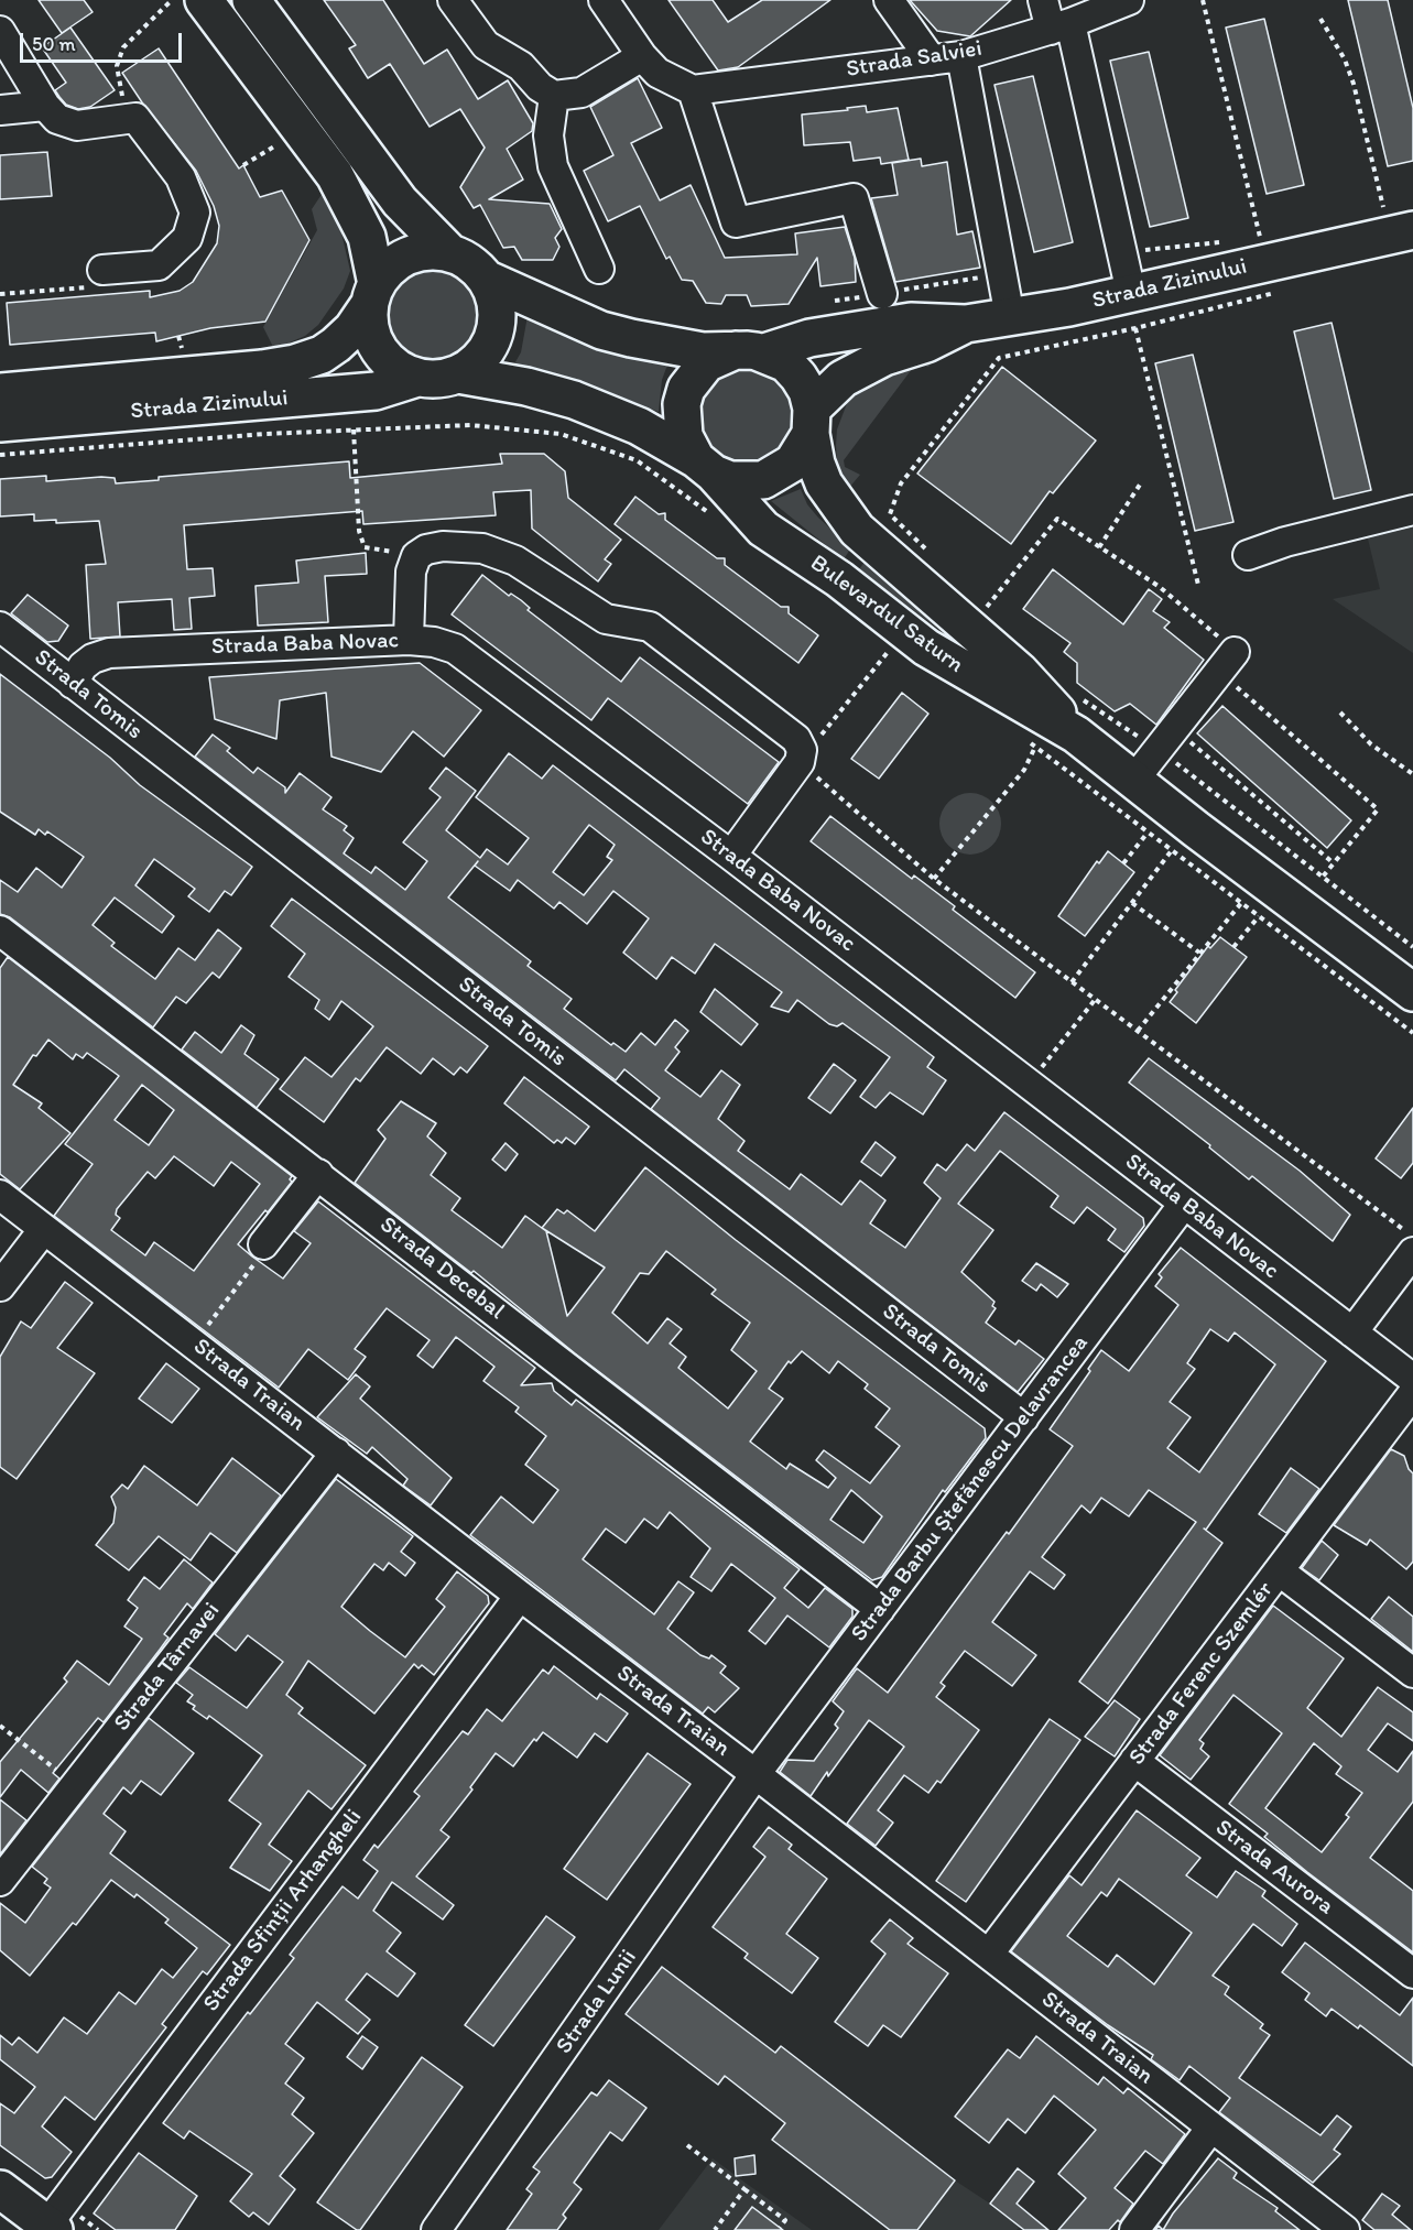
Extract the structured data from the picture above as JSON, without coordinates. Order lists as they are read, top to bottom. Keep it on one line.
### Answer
{"streets":{"main road":["Strada Zizinului","Bulevardul Saturn"],"street":["Strada Salviei","Strada Baba Novac","Strada Tomis","Strada Decebal","Strada Traian","Strada Barbu Ștefănescu Delavrancea","Strada Târnavei","Strada Ferenc Szemlér","Strada Aurora","Strada Sfinții Arhangheli","Strada Lunii"]},"crossings":[["Strada Zizinului","Bulevardul Saturn"],["Strada Baba Novac","Strada Tomis"],["Strada Baba Novac","Strada Barbu Ștefănescu Delavrancea"],["Strada Tomis","Strada Barbu Ștefănescu Delavrancea"],["Strada Decebal","Strada Barbu Ștefănescu Delavrancea"],["Strada Traian","Strada Barbu Ștefănescu Delavrancea"],["Strada Traian","Strada Târnavei"],["Strada Traian","Strada Ferenc Szemlér"],["Strada Traian","Strada Sfinții Arhangheli"],["Strada Traian","Strada Lunii"],["Strada Barbu Ștefănescu Delavrancea","Strada Lunii"],["Strada Ferenc Szemlér","Strada Aurora"]],"scale_bar":"50 m"}
